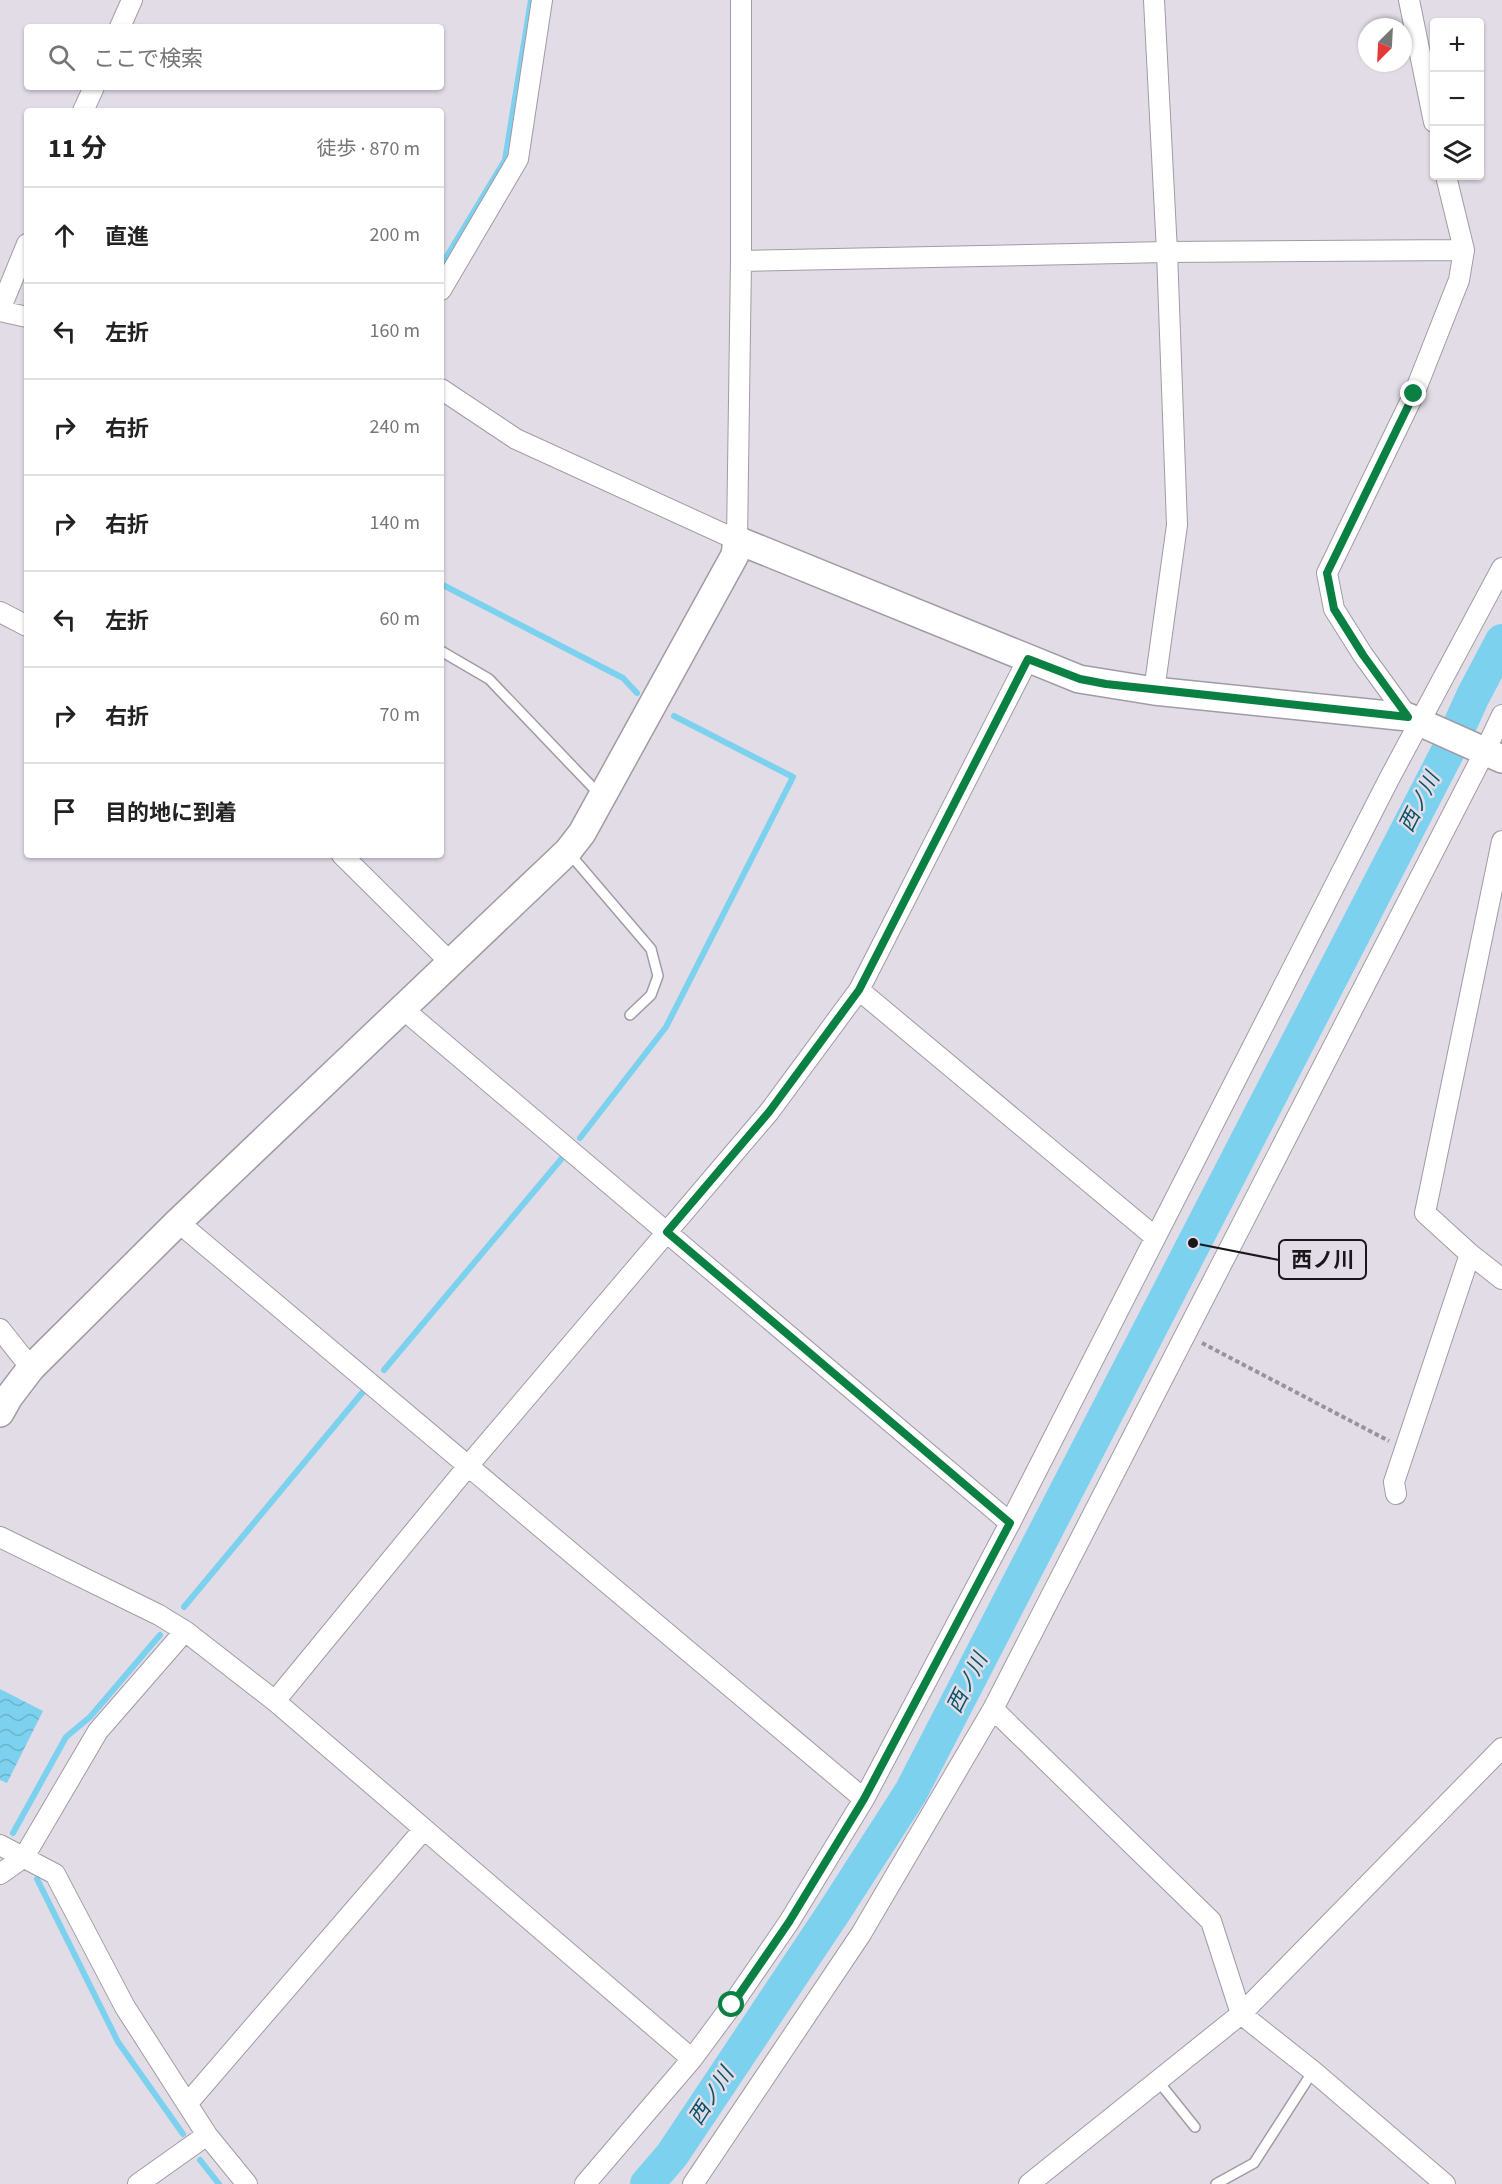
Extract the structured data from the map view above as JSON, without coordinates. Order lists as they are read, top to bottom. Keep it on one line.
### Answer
{"water":["西ノ川"],"places":["西ノ川"],"north":"bottom left","page":{"map_buttons":["+","−"],"search":"ここで検索","heading":["11 分","徒歩 · 870 m"],"list":[["直進","200 m"],["左折","160 m"],["右折","240 m"],["右折","140 m"],["左折","60 m"],["右折","70 m"],"目的地に到着"]}}
